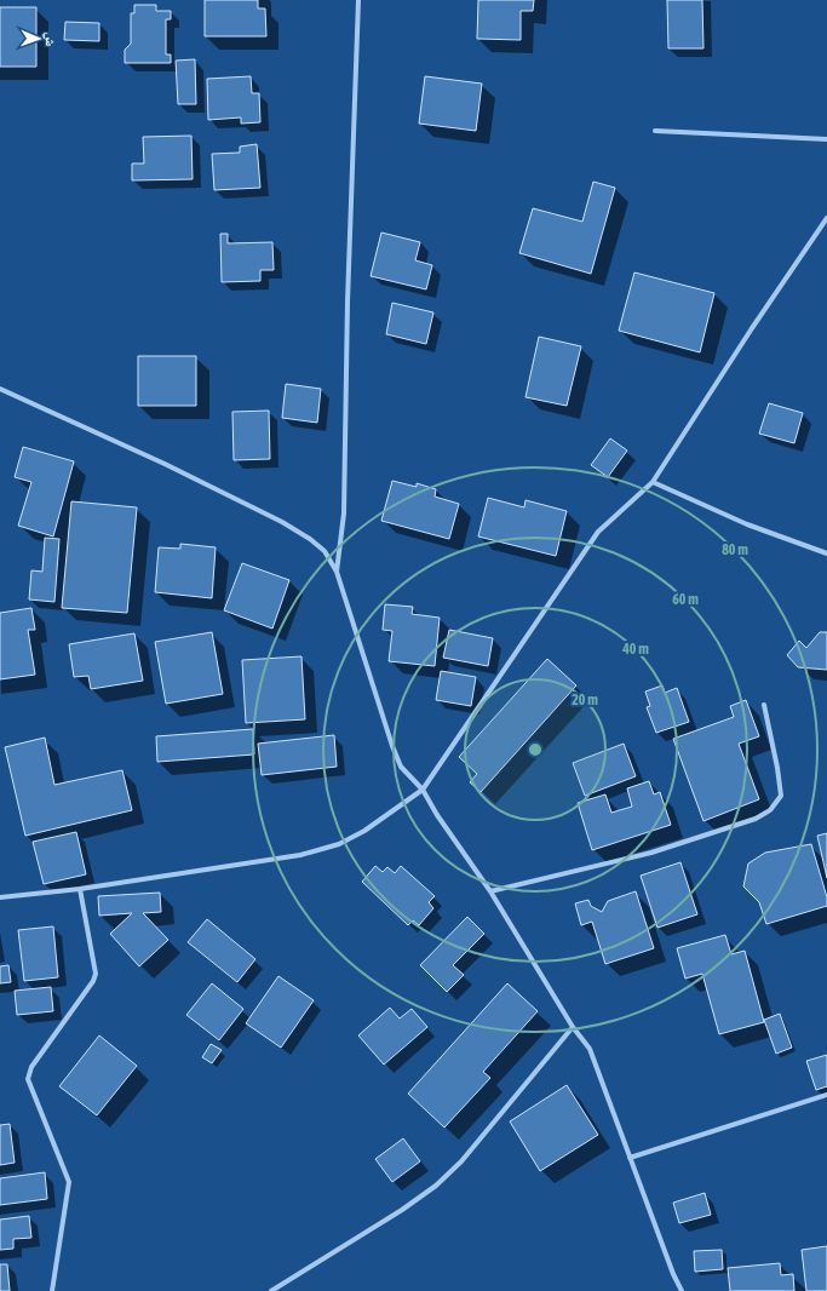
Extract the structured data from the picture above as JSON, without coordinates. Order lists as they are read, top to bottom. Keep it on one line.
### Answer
{"north":"right","rings":["80 m","60 m","40 m","20 m"]}
